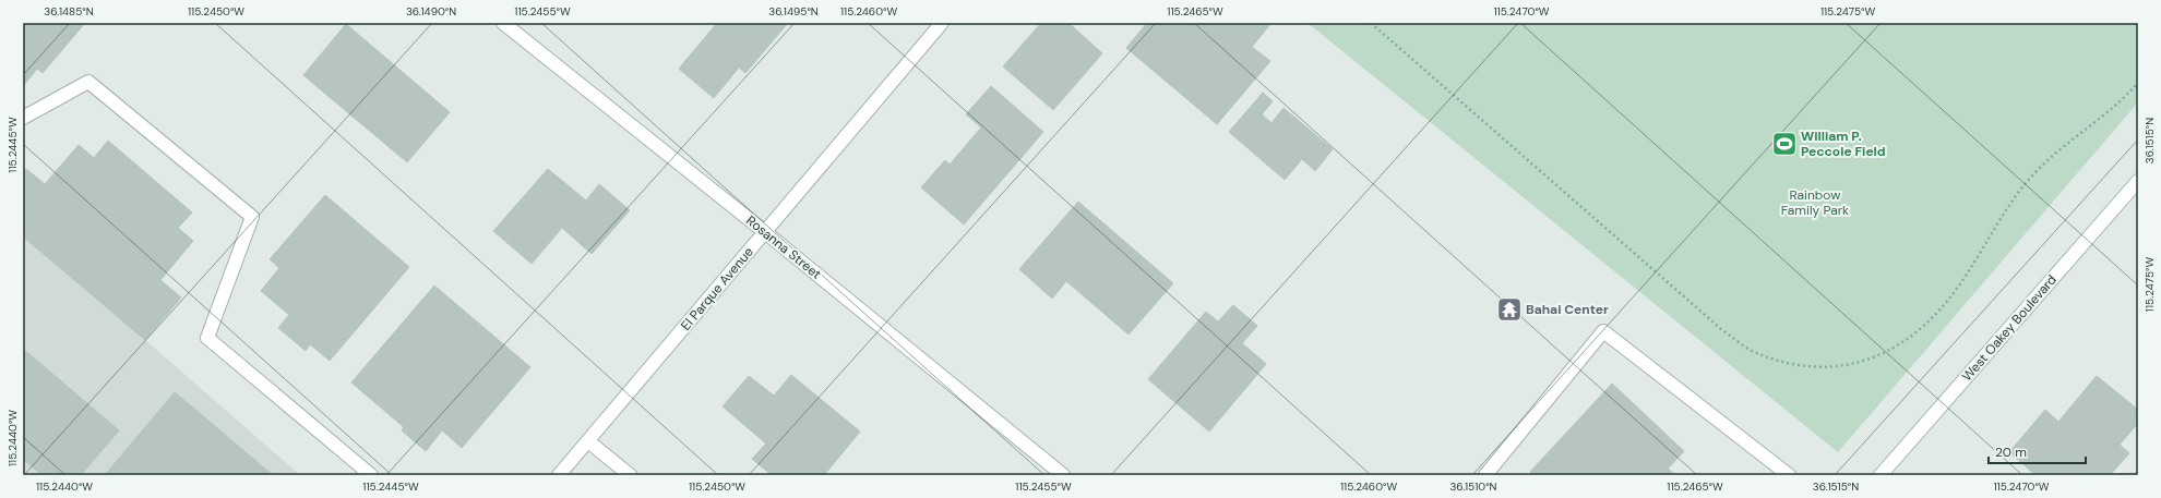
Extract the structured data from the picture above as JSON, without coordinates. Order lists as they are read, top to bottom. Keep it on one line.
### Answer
{"streets":{"street":["Rosanna Street","El Parque Avenue","West Oakey Boulevard"]},"crossings":[["Rosanna Street","El Parque Avenue"]],"parks":["Rainbow Family Park"],"places":{"sports":["William P. Peccole Field"],"temple":["Bahai Center"]},"scale_bar":"20 m","coordinates":["36.1485°N","115.2450°W","36.1490°N","115.2455°W","36.1495°N","115.2460°W","115.2465°W","115.2470°W","115.2475°W","36.1515°N","115.2445°W","115.2440°W","36.1510°N"]}
